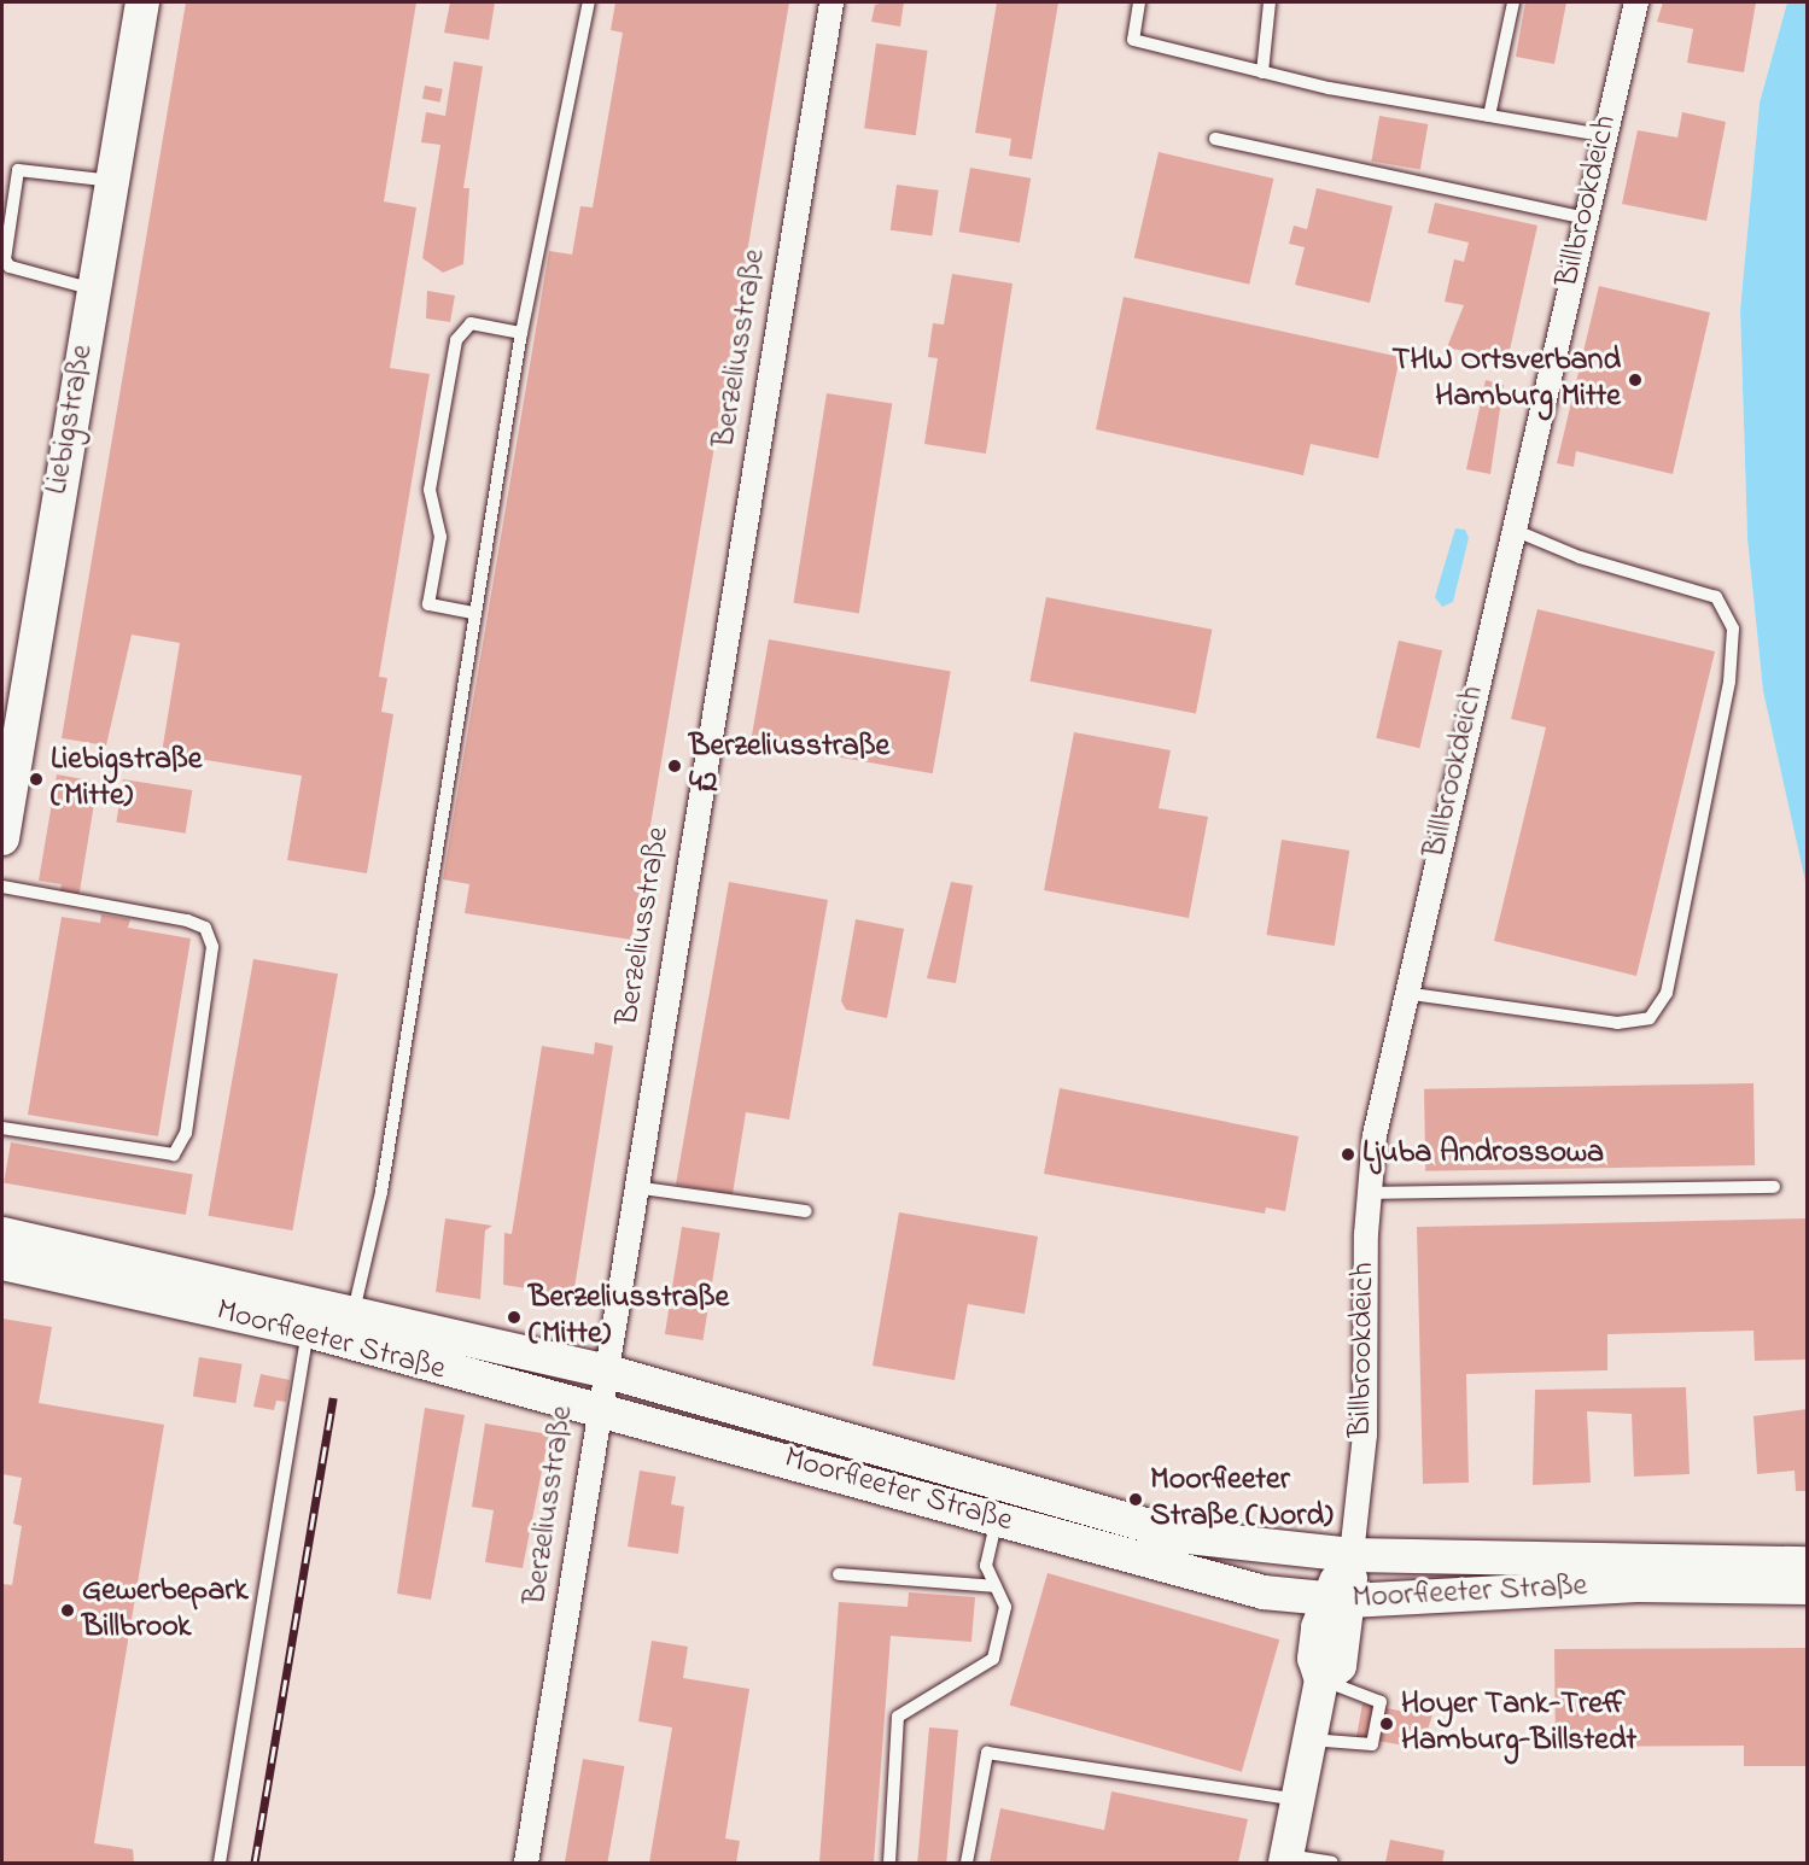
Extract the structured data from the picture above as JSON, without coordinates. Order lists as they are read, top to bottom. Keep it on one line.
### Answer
{"streets":{"main road":["Billbrookdeich","Liebigstraße","Moorfleeter Straße"],"street":["Berzeliusstraße"]},"crossings":[["Billbrookdeich","Moorfleeter Straße"],["Berzeliusstraße","Moorfleeter Straße"]],"places":["THW Ortsverband Hamburg Mitte","Berzeliusstraße 42","Liebigstraße (Mitte)","Ljuba Androssowa","Berzeliusstraße (Mitte)","Moorfleeter Straße (Nord)","Gewerbepark Billbrook","Hoyer Tank-Treff Hamburg-Billstedt"]}
